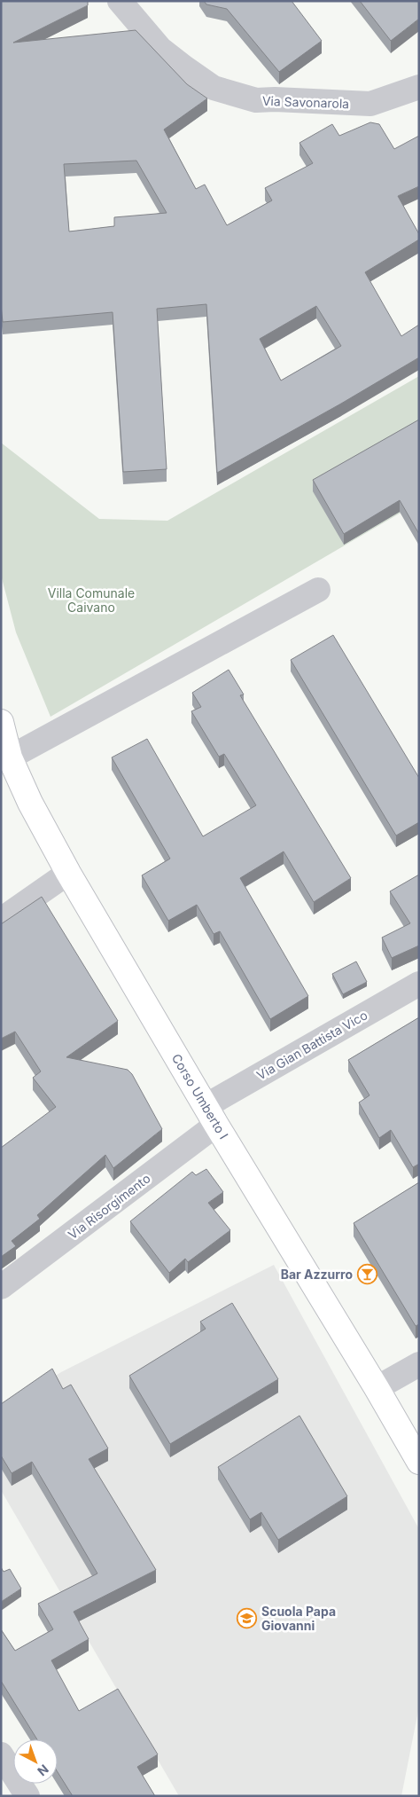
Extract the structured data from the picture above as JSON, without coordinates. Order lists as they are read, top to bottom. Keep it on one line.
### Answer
{"streets":{"main road":["Corso Umberto I"],"street":["Via Savonarola","Via Gian Battista Vico","Via Risorgimento"]},"crossings":[["Via Gian Battista Vico","Corso Umberto I"],["Via Gian Battista Vico","Via Risorgimento"],["Corso Umberto I","Via Risorgimento"]],"parks":["Villa Comunale Caivano"],"places":{"bar":["Bar Azzurro"],"school or university":["Scuola Papa Giovanni"]},"north":"bottom right"}
